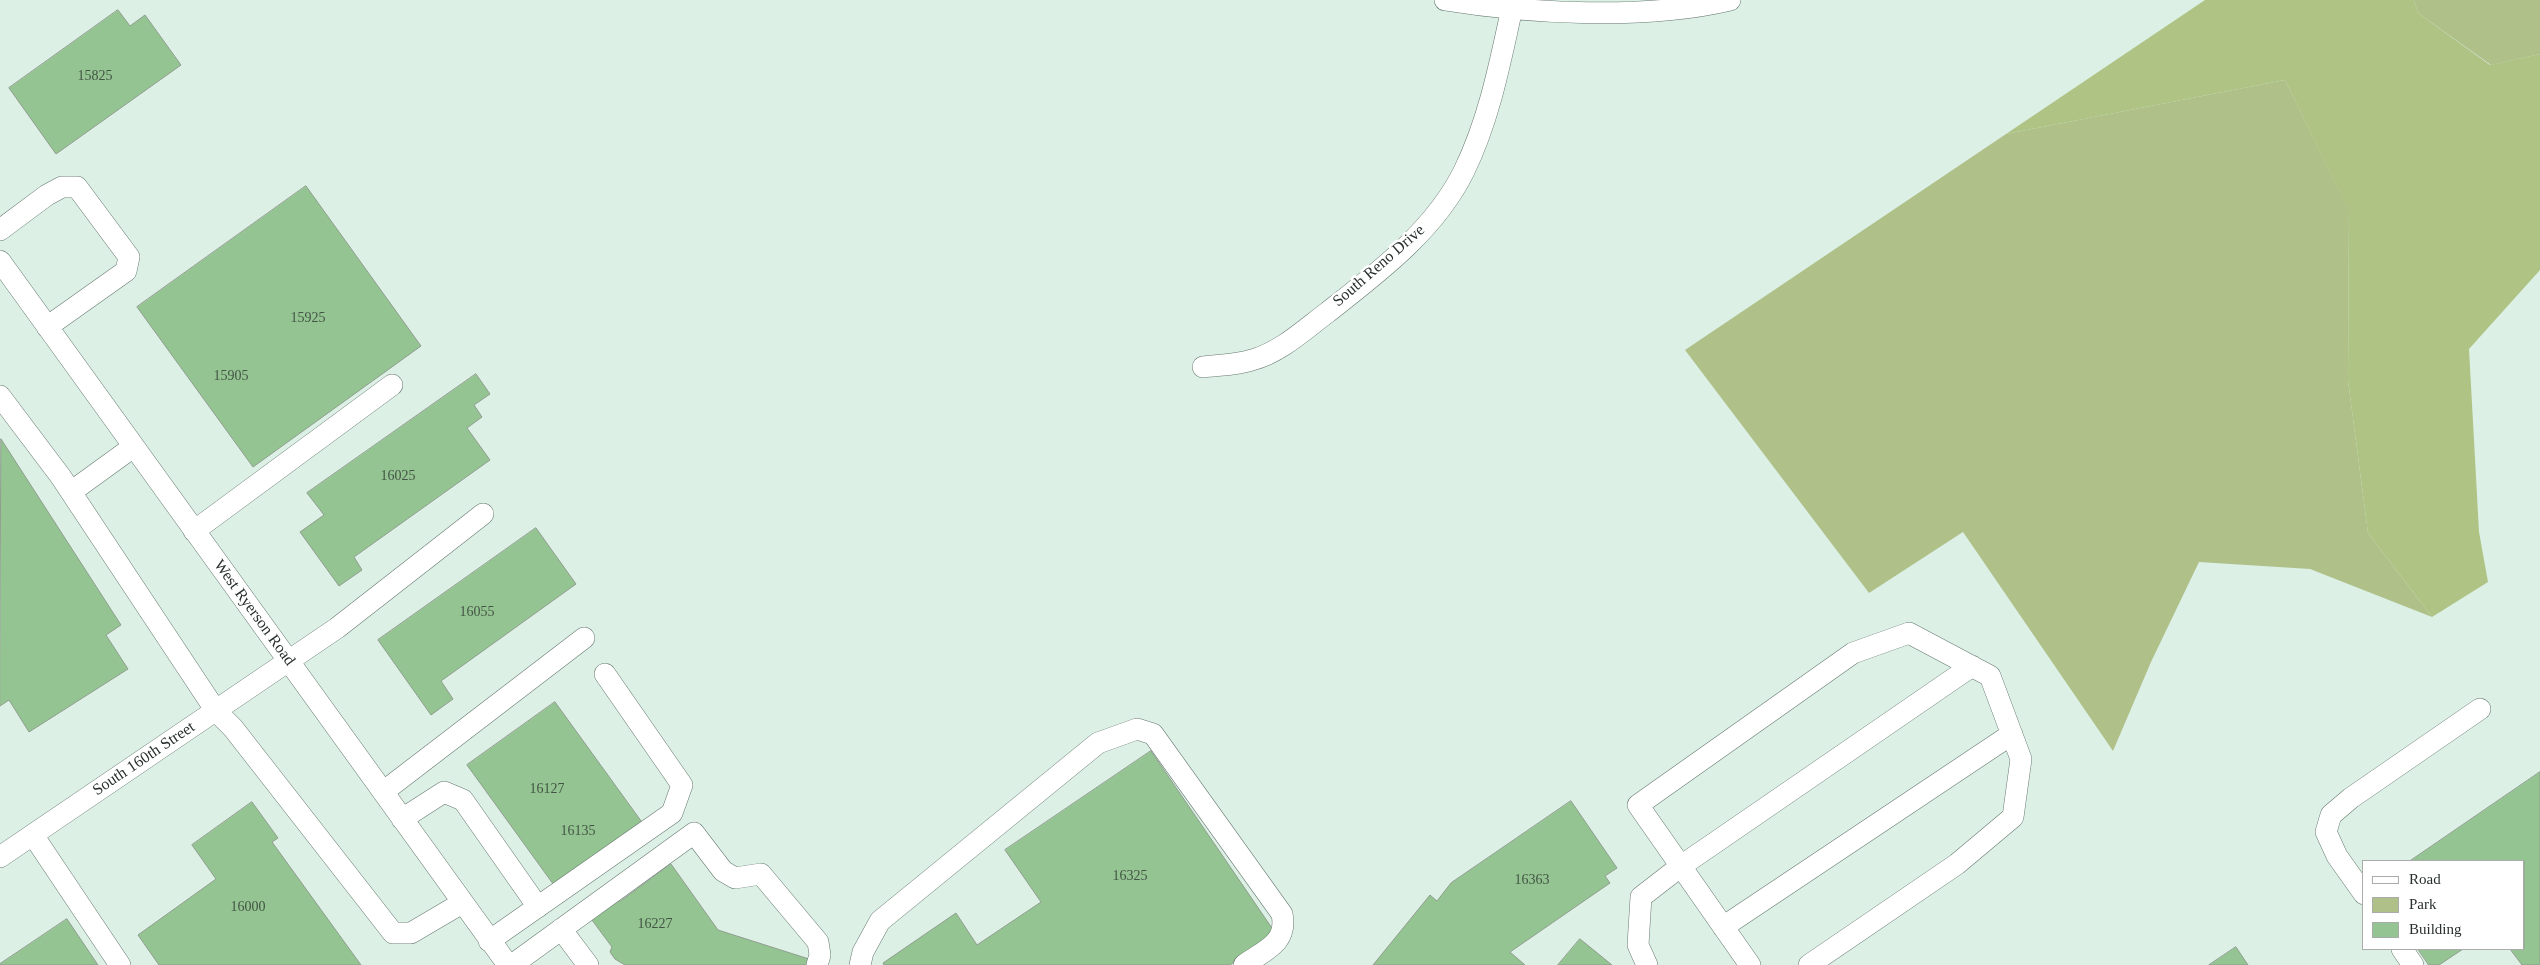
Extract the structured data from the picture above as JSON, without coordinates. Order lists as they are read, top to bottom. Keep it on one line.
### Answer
{"streets":{"street":["South Reno Drive","West Ryerson Road","South 160th Street"]},"crossings":[["West Ryerson Road","South 160th Street"]],"house_numbers":["15825","15925","15905","16025","16055","16127","16135","16325","16363","16000","16227"],"legend":["Road","Park","Building"]}
